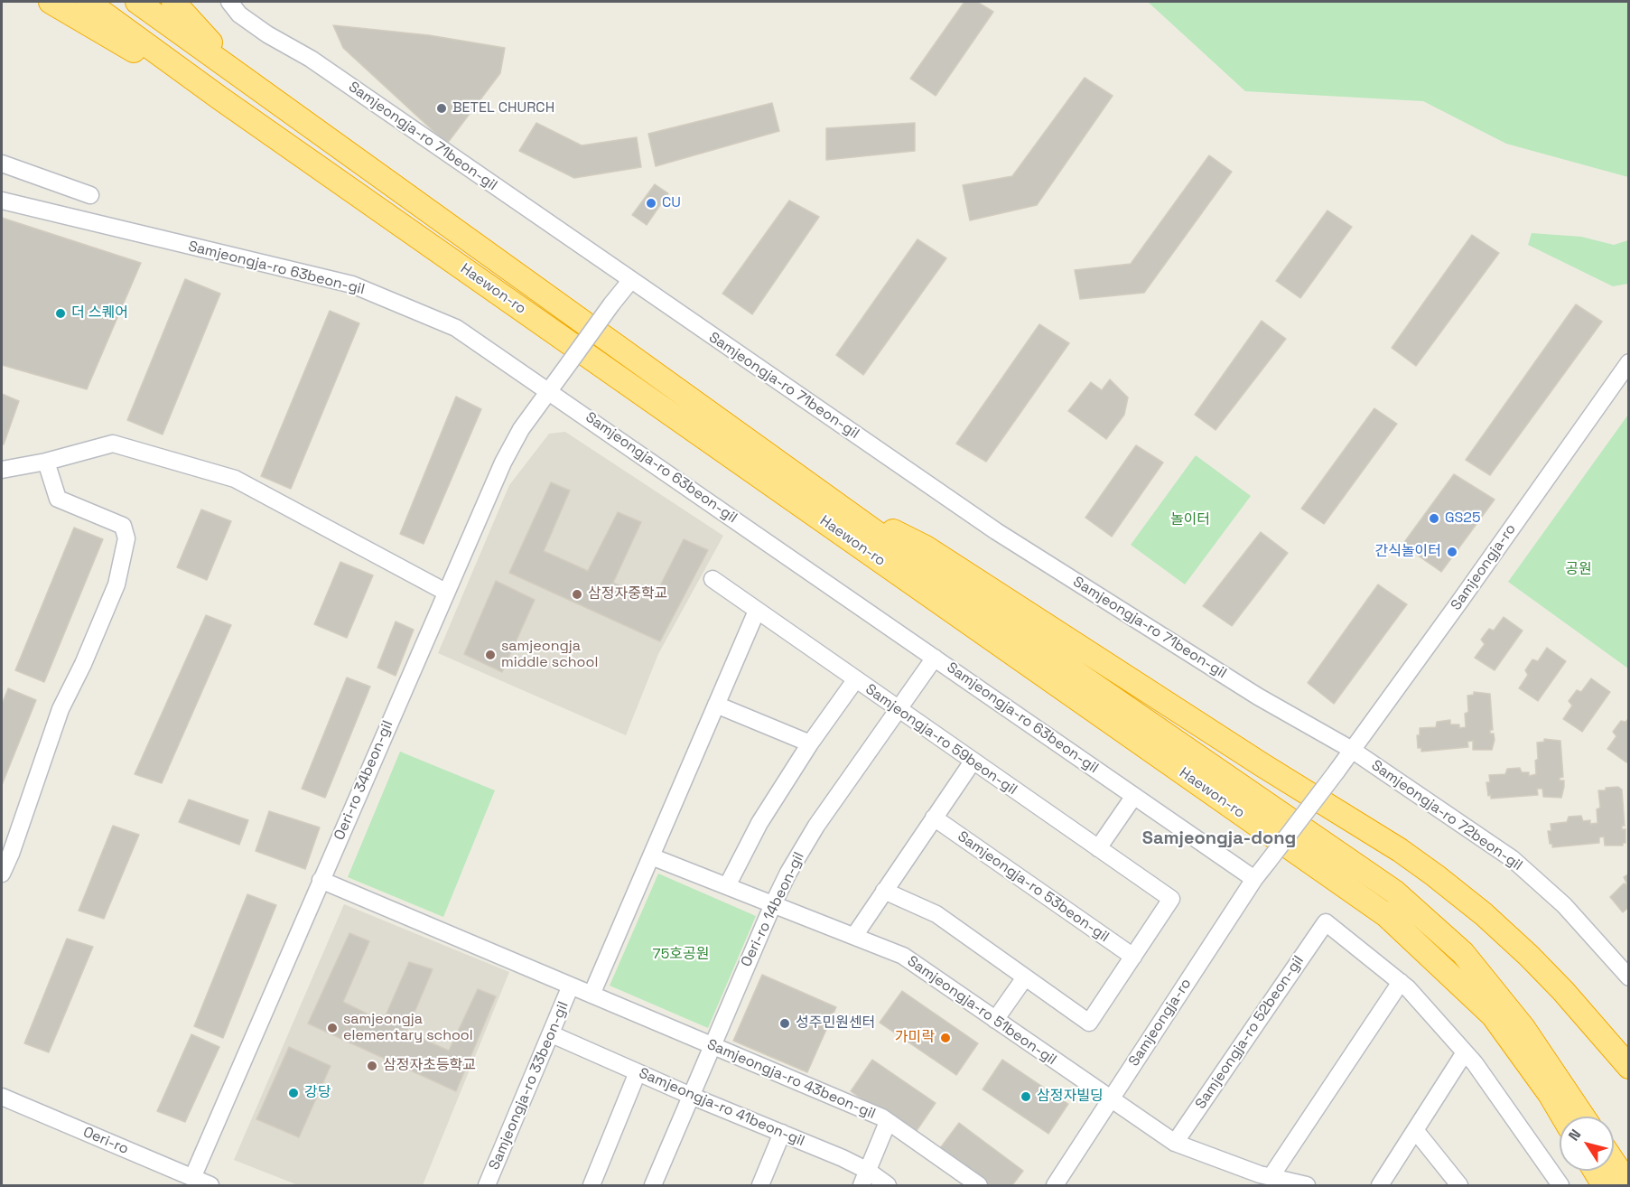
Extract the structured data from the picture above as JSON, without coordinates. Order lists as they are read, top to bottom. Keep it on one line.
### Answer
{"streets":{"highway":["Haewon-ro"],"street":["Samjeongja-ro 71beon-gil","Samjeongja-ro 63beon-gil","Samjeongja-ro","Samjeongja-ro 59beon-gil","Oeri-ro 34beon-gil","Samjeongja-ro 72beon-gil","Samjeongja-ro 53beon-gil","Oeri-ro 14beon-gil","Samjeongja-ro 51beon-gil","Samjeongja-ro 52beon-gil","Samjeongja-ro 43beon-gil","Samjeongja-ro 33beon-gil","Samjeongja-ro 41beon-gil","Oeri-ro"]},"crossings":[["Samjeongja-ro 71beon-gil","Samjeongja-ro"],["Samjeongja-ro 71beon-gil","Oeri-ro 34beon-gil"],["Samjeongja-ro 71beon-gil","Samjeongja-ro 72beon-gil"],["Samjeongja-ro 63beon-gil","Samjeongja-ro"],["Samjeongja-ro 63beon-gil","Oeri-ro 34beon-gil"],["Samjeongja-ro 63beon-gil","Oeri-ro 14beon-gil"],["Samjeongja-ro","Samjeongja-ro 72beon-gil"],["Samjeongja-ro","Samjeongja-ro 51beon-gil"],["Samjeongja-ro 59beon-gil","Samjeongja-ro 53beon-gil"],["Samjeongja-ro 59beon-gil","Oeri-ro 14beon-gil"],["Oeri-ro 34beon-gil","Samjeongja-ro 43beon-gil"],["Oeri-ro 34beon-gil","Oeri-ro"],["Oeri-ro 14beon-gil","Samjeongja-ro 51beon-gil"],["Oeri-ro 14beon-gil","Samjeongja-ro 43beon-gil"],["Oeri-ro 14beon-gil","Samjeongja-ro 41beon-gil"],["Samjeongja-ro 43beon-gil","Samjeongja-ro 33beon-gil"],["Samjeongja-ro 33beon-gil","Samjeongja-ro 41beon-gil"]],"districts":["Samjeongja-dong"],"parks":["놀이터","공원","75호공원"],"places":["BETEL CHURCH","CU","더 스퀘어","GS25","간식놀이터","삼정자중학교","samjeongja middle school","성주민원센터","samjeongja elementary school","가미락","삼정자초등학교","강당","삼정자빌딩"],"north":"top left"}
